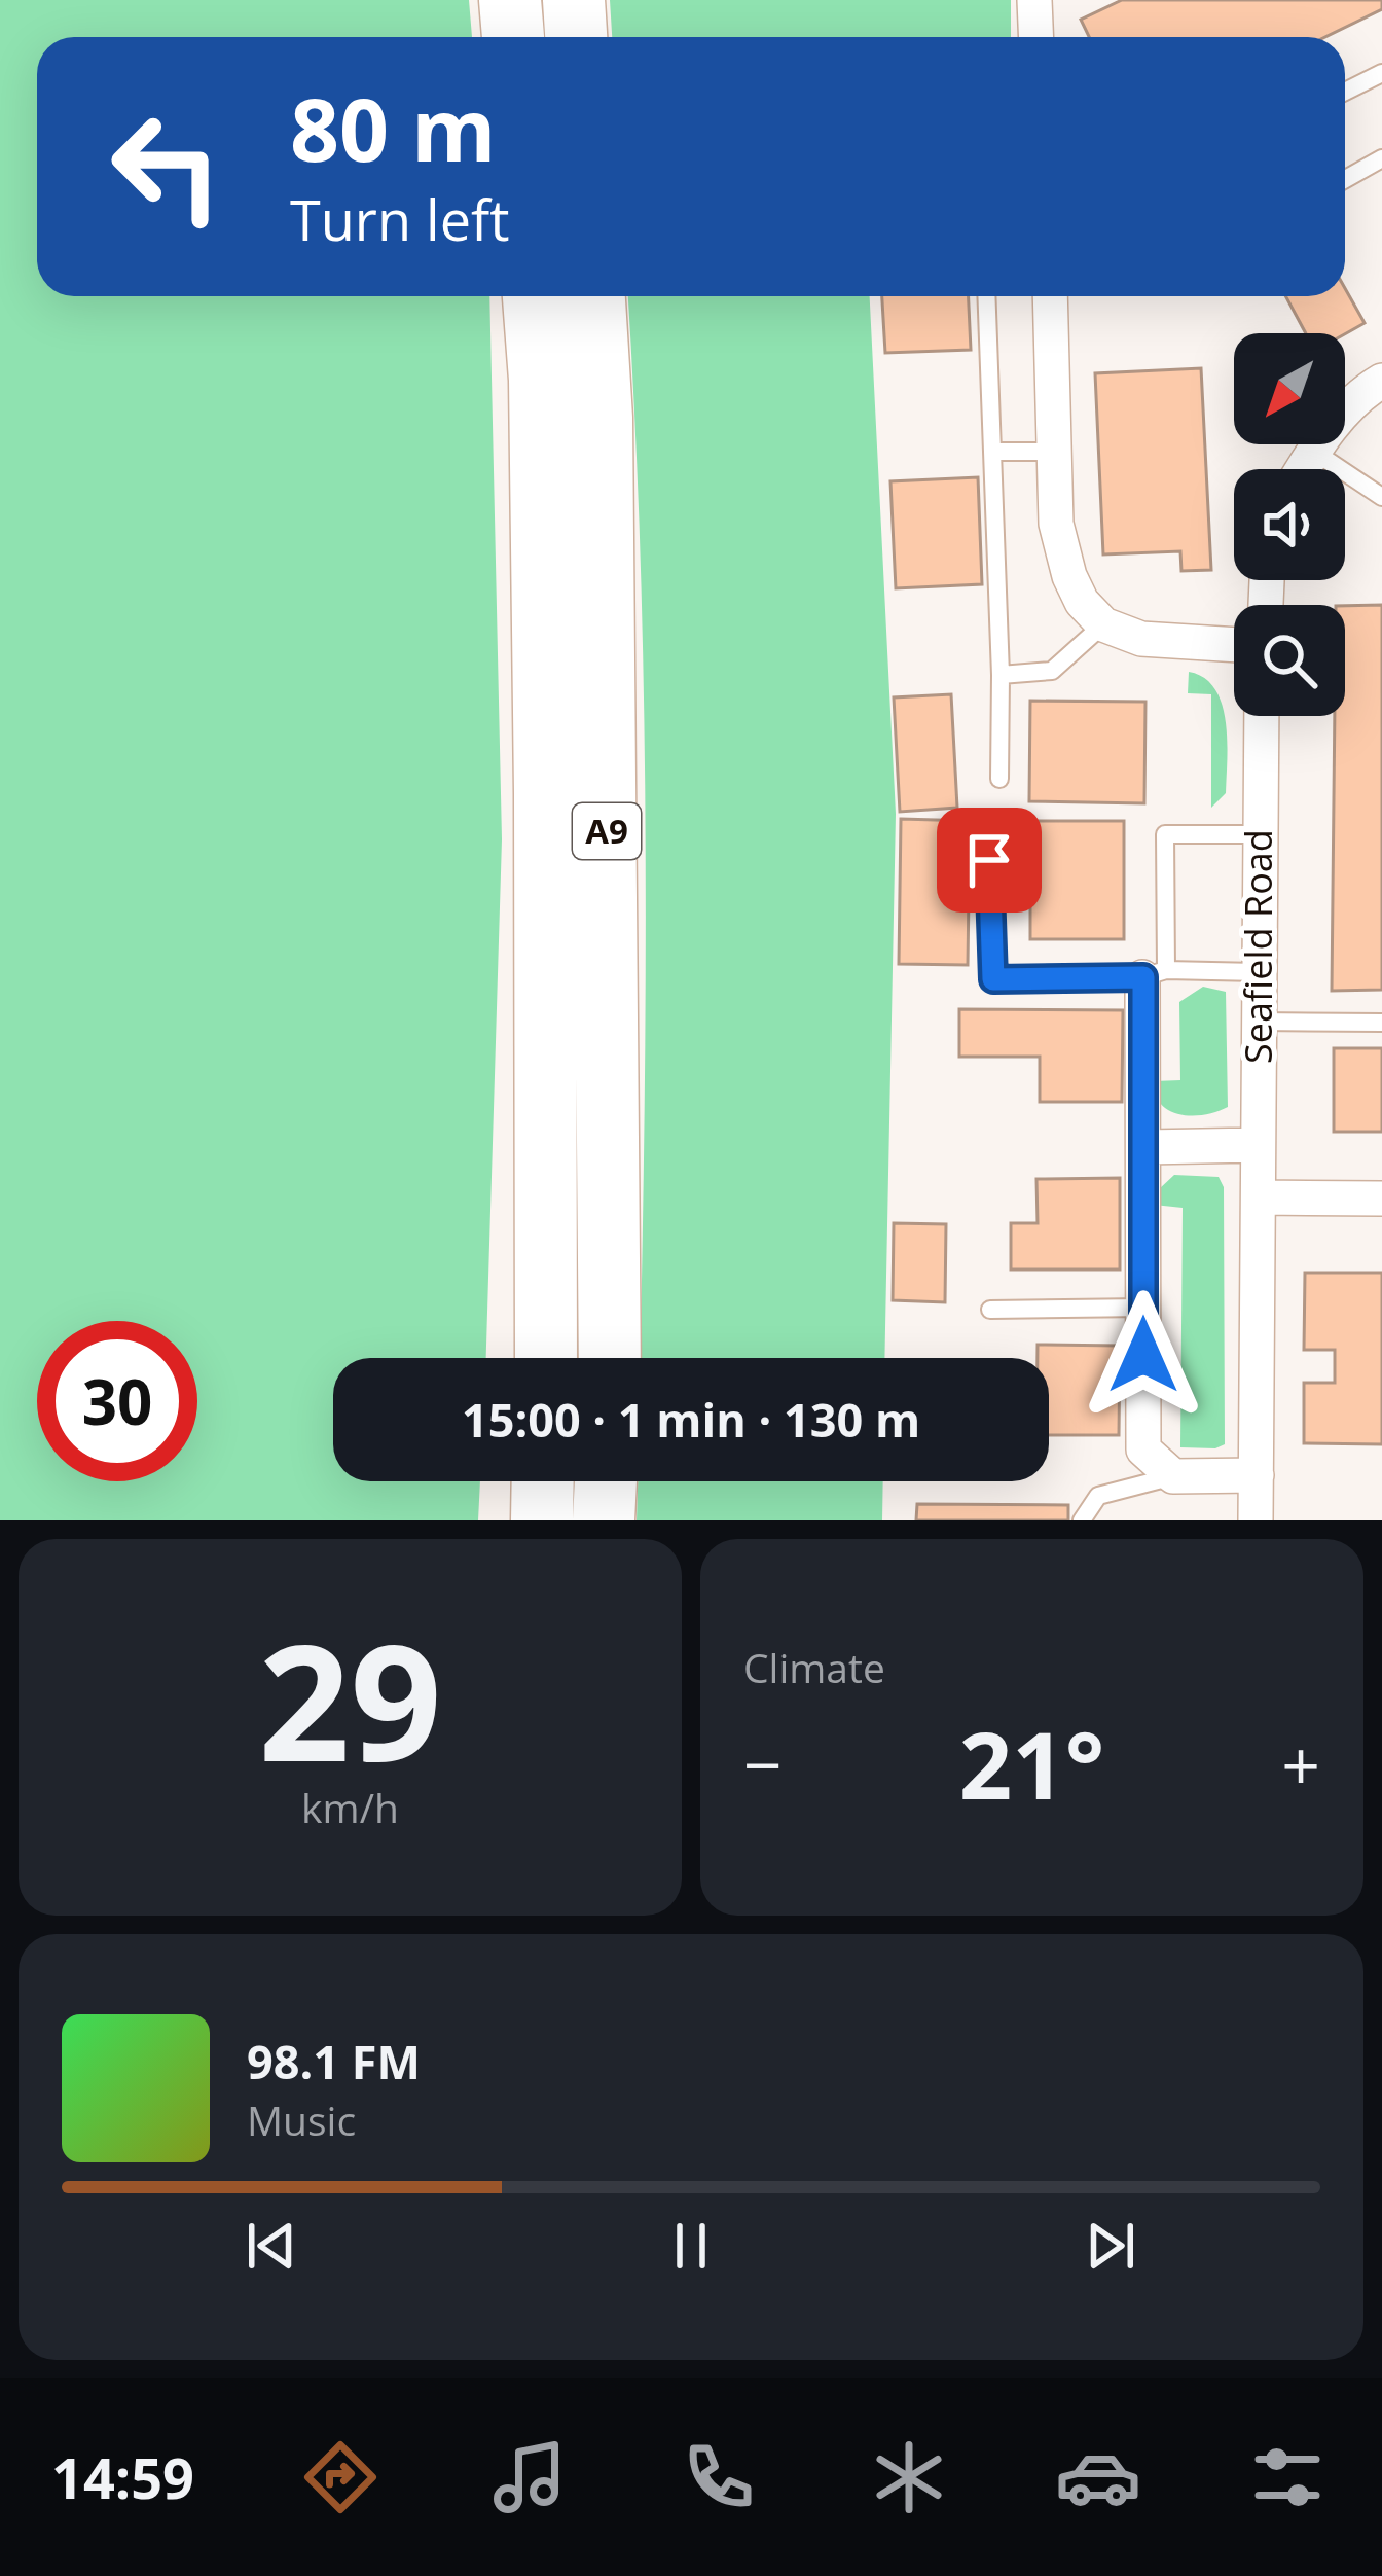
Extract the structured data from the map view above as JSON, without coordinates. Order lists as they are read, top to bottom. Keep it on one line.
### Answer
{"streets":{"highway":["A9"],"street":["Seafield Road"]},"north":"bottom left","page":{"turn":["80 m","Turn left"],"limit":"30","trip":"15:00 · 1 min · 130 m","tile":[["29","km/h"],"Climate"],"heat":["−","21°","+"],"song":["98.1 FM","Music"],"tabs":"14:59"}}
